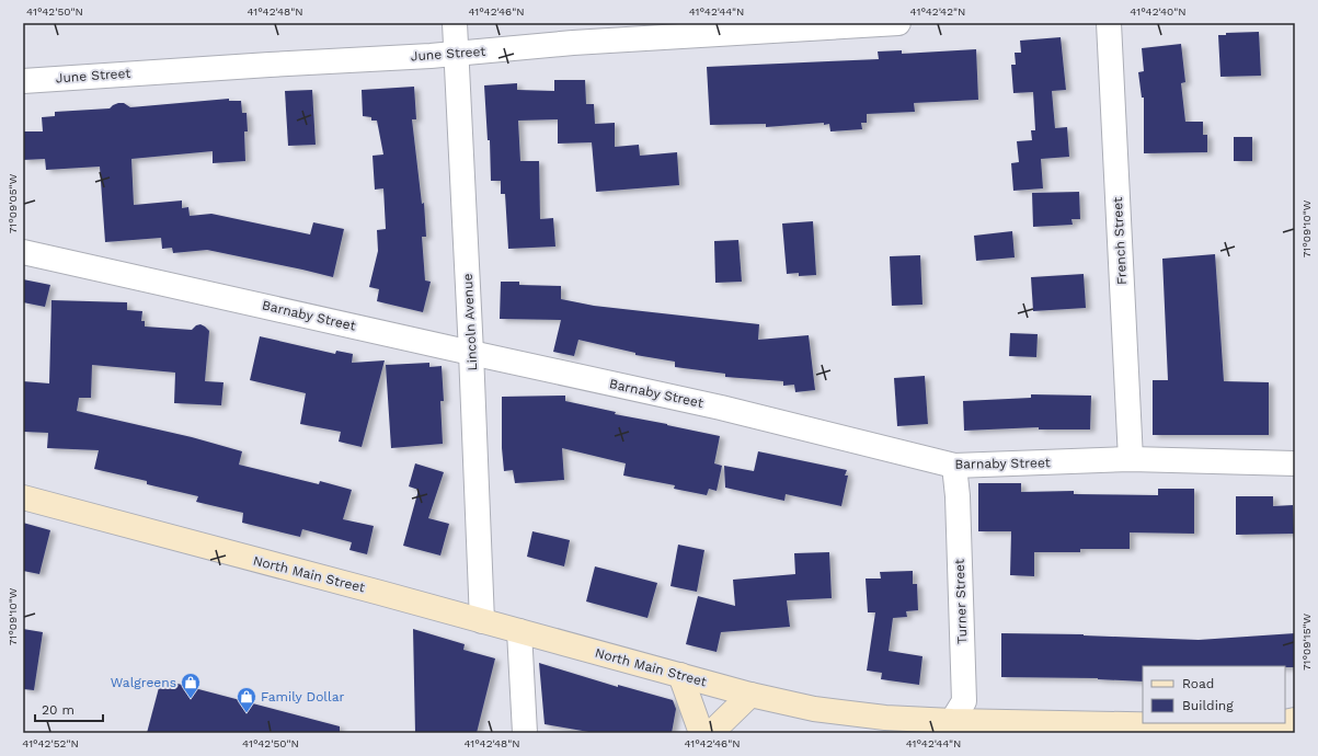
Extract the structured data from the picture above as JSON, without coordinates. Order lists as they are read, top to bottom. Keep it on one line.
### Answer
{"streets":{"main road":["North Main Street"],"street":["June Street","French Street","Barnaby Street","Lincoln Avenue","Turner Street"]},"crossings":[["June Street","Lincoln Avenue"],["French Street","Barnaby Street"],["Barnaby Street","Lincoln Avenue"],["Barnaby Street","Turner Street"],["Lincoln Avenue","North Main Street"],["North Main Street","Turner Street"]],"places":{"shop":["Walgreens","Family Dollar"]},"legend":["Road","Building"],"scale_bar":"20 m","coordinates":["41°42'50\"N","41°42'48\"N","41°42'46\"N","41°42'44\"N","41°42'42\"N","41°42'40\"N","71°09'05\"W","71°09'10\"W","71°09'15\"W","41°42'52\"N"]}
